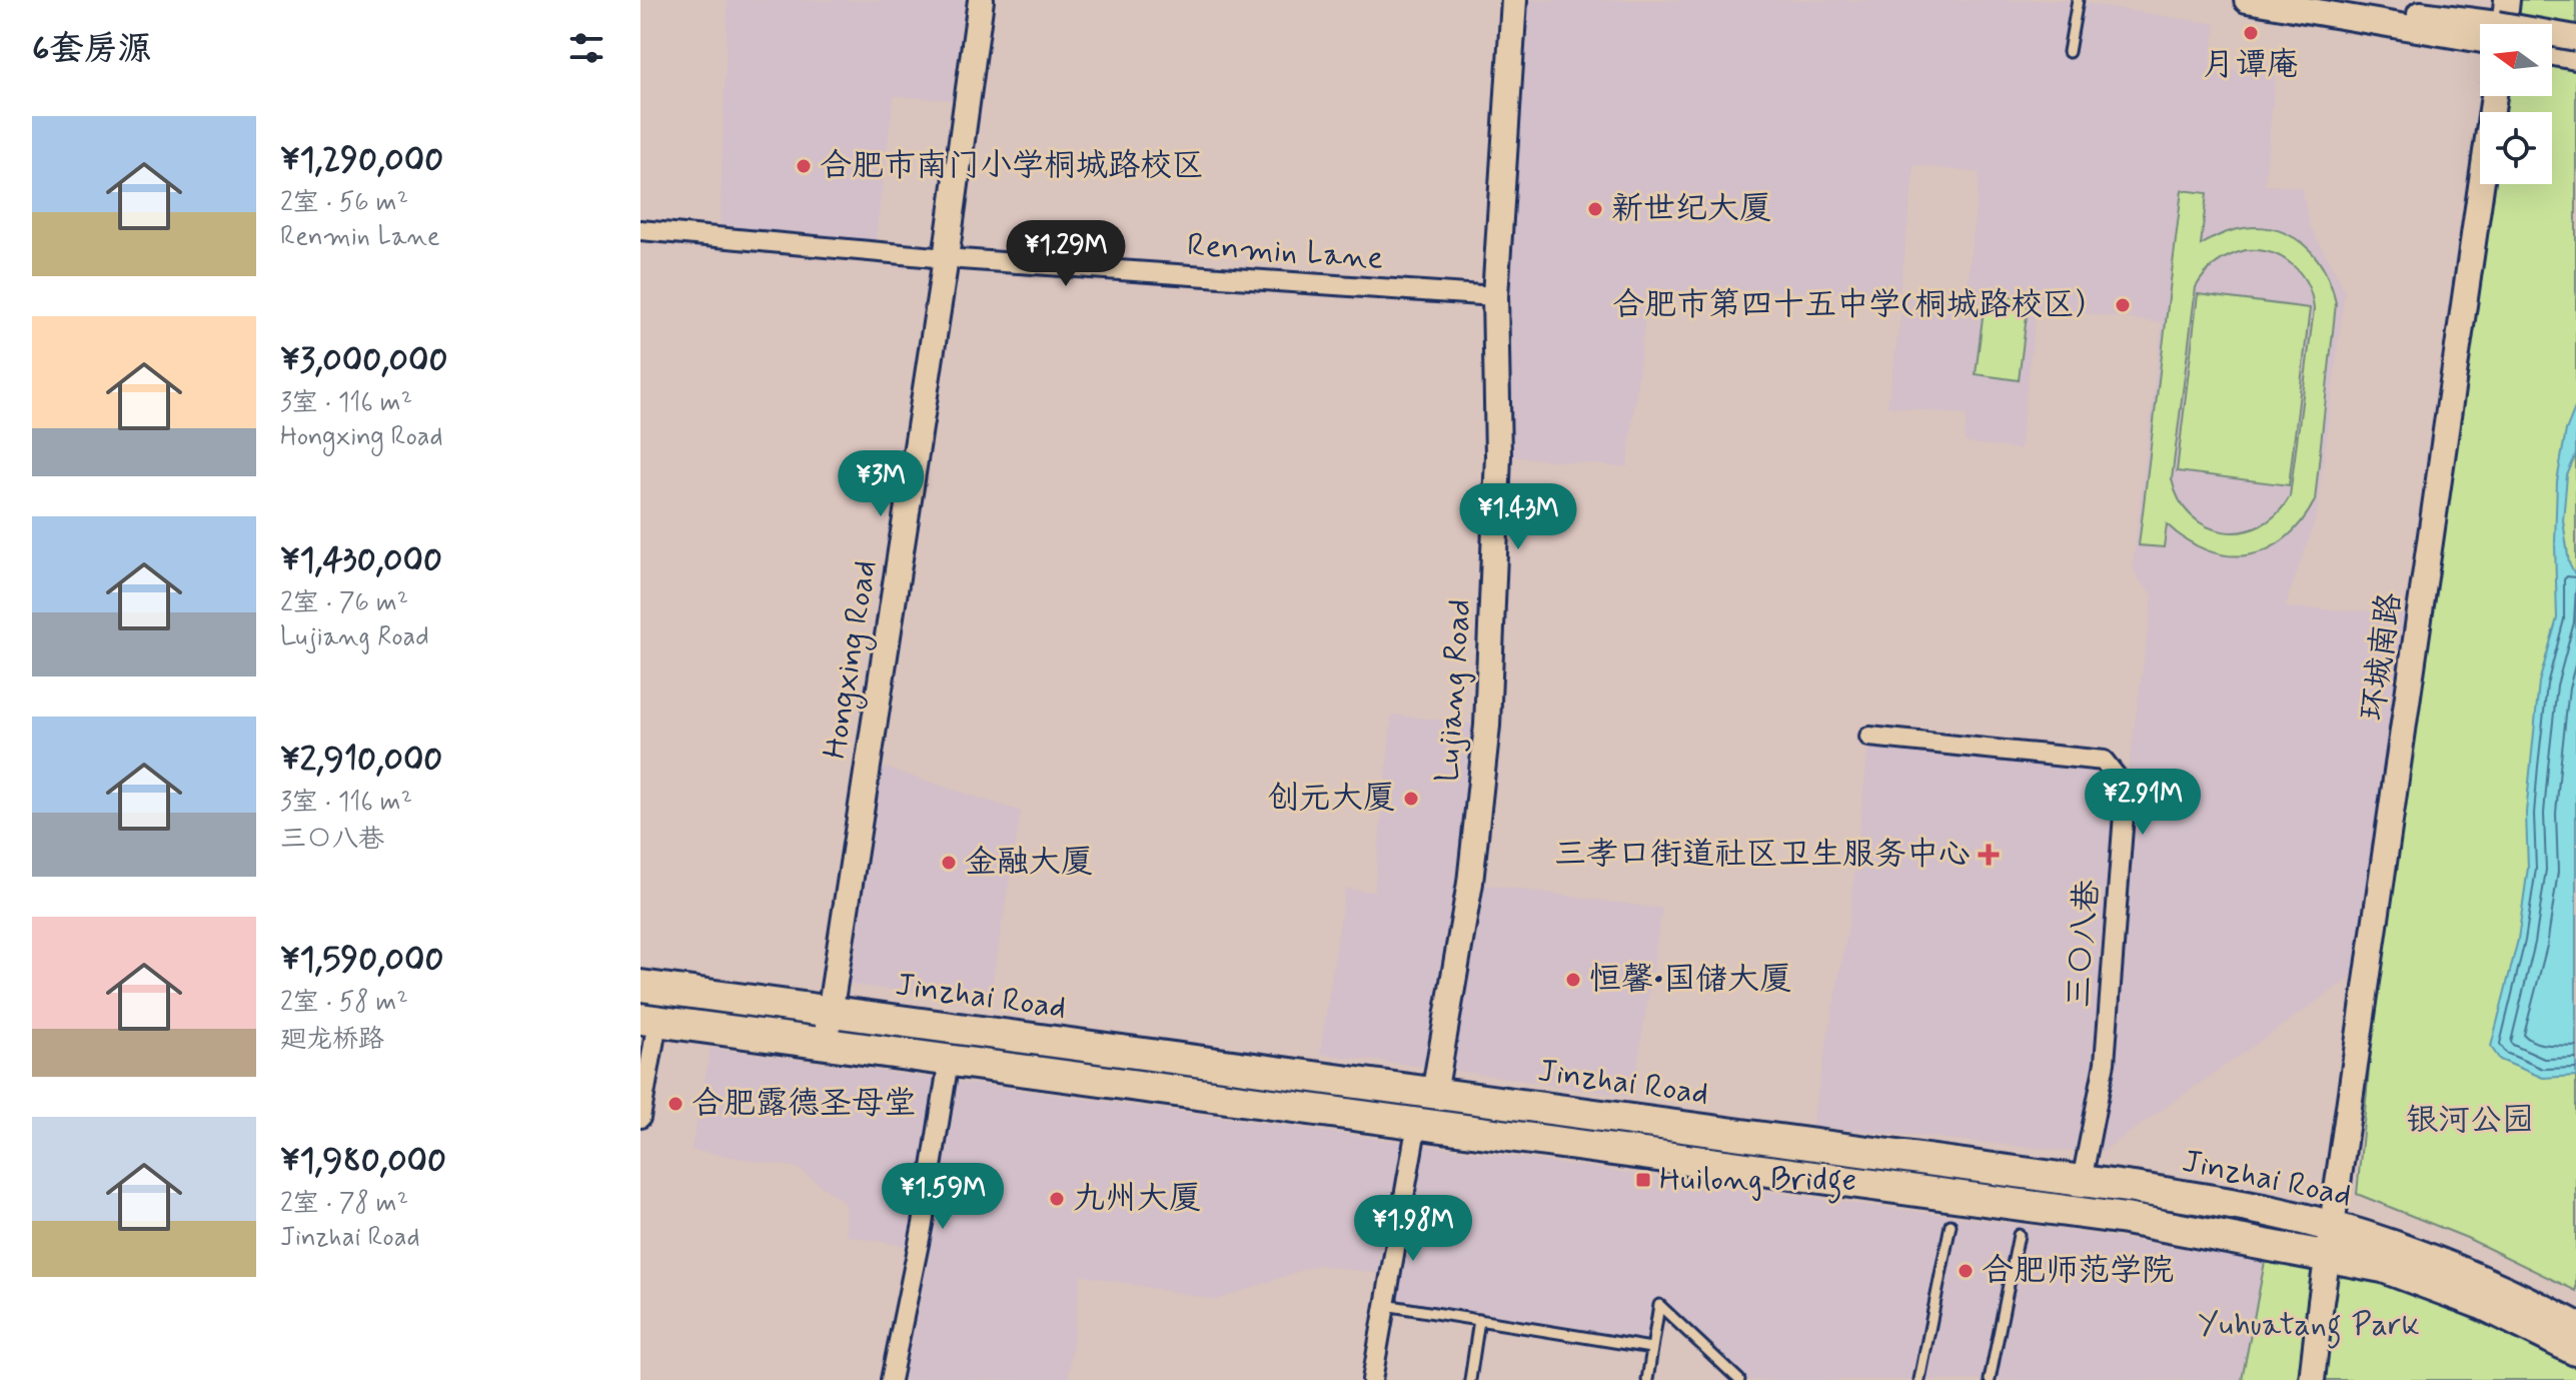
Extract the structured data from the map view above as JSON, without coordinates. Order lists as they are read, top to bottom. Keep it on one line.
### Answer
{"streets":{"main road":["Jinzhai Road"],"street":["Renmin Lane","环城南路","Hongxing Road","Lujiang Road","三〇八巷"]},"crossings":[["Renmin Lane","Hongxing Road"],["Renmin Lane","Lujiang Road"],["环城南路","Jinzhai Road"],["Hongxing Road","Jinzhai Road"],["Lujiang Road","Jinzhai Road"],["三〇八巷","Jinzhai Road"]],"parks":["银河公园","Yuhuatang Park"],"places":{"other":["月谭庵","合肥市南门小学桐城路校区","新世纪大厦","合肥市第四十五中学(桐城路校区）","创元大厦","金融大厦","恒馨•国储大厦","合肥露德圣母堂","九州大厦","合肥师范学院"],"health":["三孝口街道社区卫生服务中心"],"transit":["Huilong Bridge"]},"north":"left","page":{"heading":"6套房源","list":[{"name":"¥1,290,000","note":"2室 · 56 m² · Renmin Lane"},{"name":"¥3,000,000","note":"3室 · 116 m² · Hongxing Road"},{"name":"¥1,430,000","note":"2室 · 76 m² · Lujiang Road"},{"name":"¥2,910,000","note":"3室 · 116 m² · 三〇八巷"},{"name":"¥1,590,000","note":"2室 · 58 m² · 廻龙桥路"},{"name":"¥1,980,000","note":"2室 · 78 m² · Jinzhai Road"}],"price":["¥1.29M","¥3M","¥1.43M","¥2.91M","¥1.59M","¥1.98M"]}}
